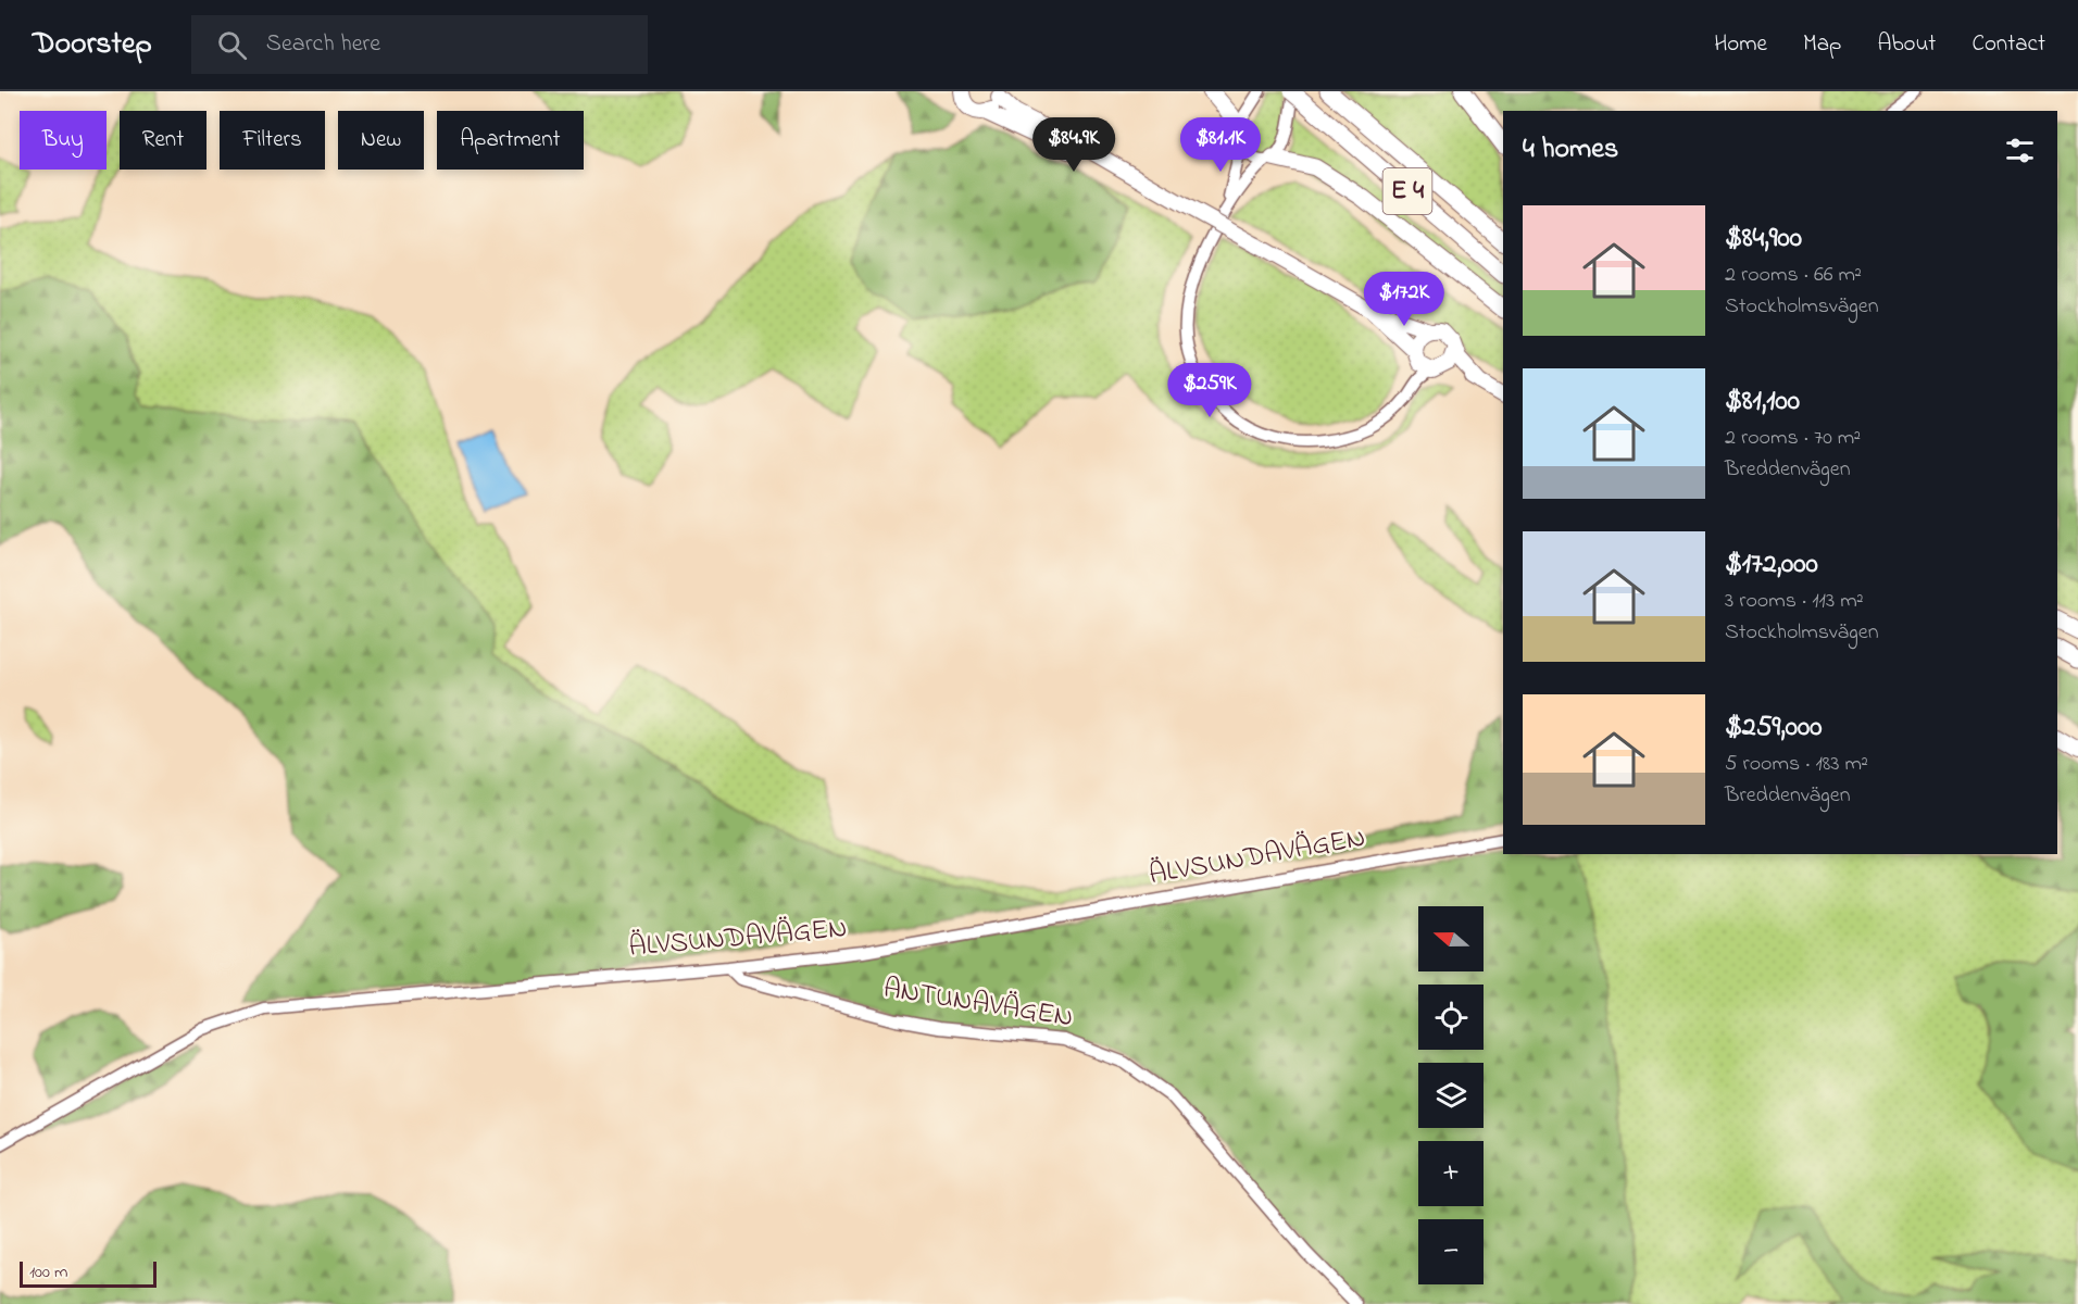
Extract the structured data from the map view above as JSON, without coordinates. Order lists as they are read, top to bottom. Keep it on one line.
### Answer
{"streets":{"highway":["E 4"],"street":["ÄLVSUNDAVÄGEN","ANTUNAVÄGEN"]},"crossings":[["ÄLVSUNDAVÄGEN","ANTUNAVÄGEN"]],"scale_bar":"100 m","north":"left","page":{"header":"Doorstep","search":"Search here","nav":["Home","Map","About","Contact"],"chip":["Buy","Rent","Filters","New","Apartment"],"heading":"4 homes","price":["$84.9K","$81.1K","$172K","$259K"],"list":[{"name":"$84,900","note":"2 rooms · 66 m² · Stockholmsvägen"},{"name":"$81,100","note":"2 rooms · 70 m² · Breddenvägen"},{"name":"$172,000","note":"3 rooms · 113 m² · Stockholmsvägen"},{"name":"$259,000","note":"5 rooms · 183 m² · Breddenvägen"}],"map_buttons":["+","−"],"scale":"100 m"}}
